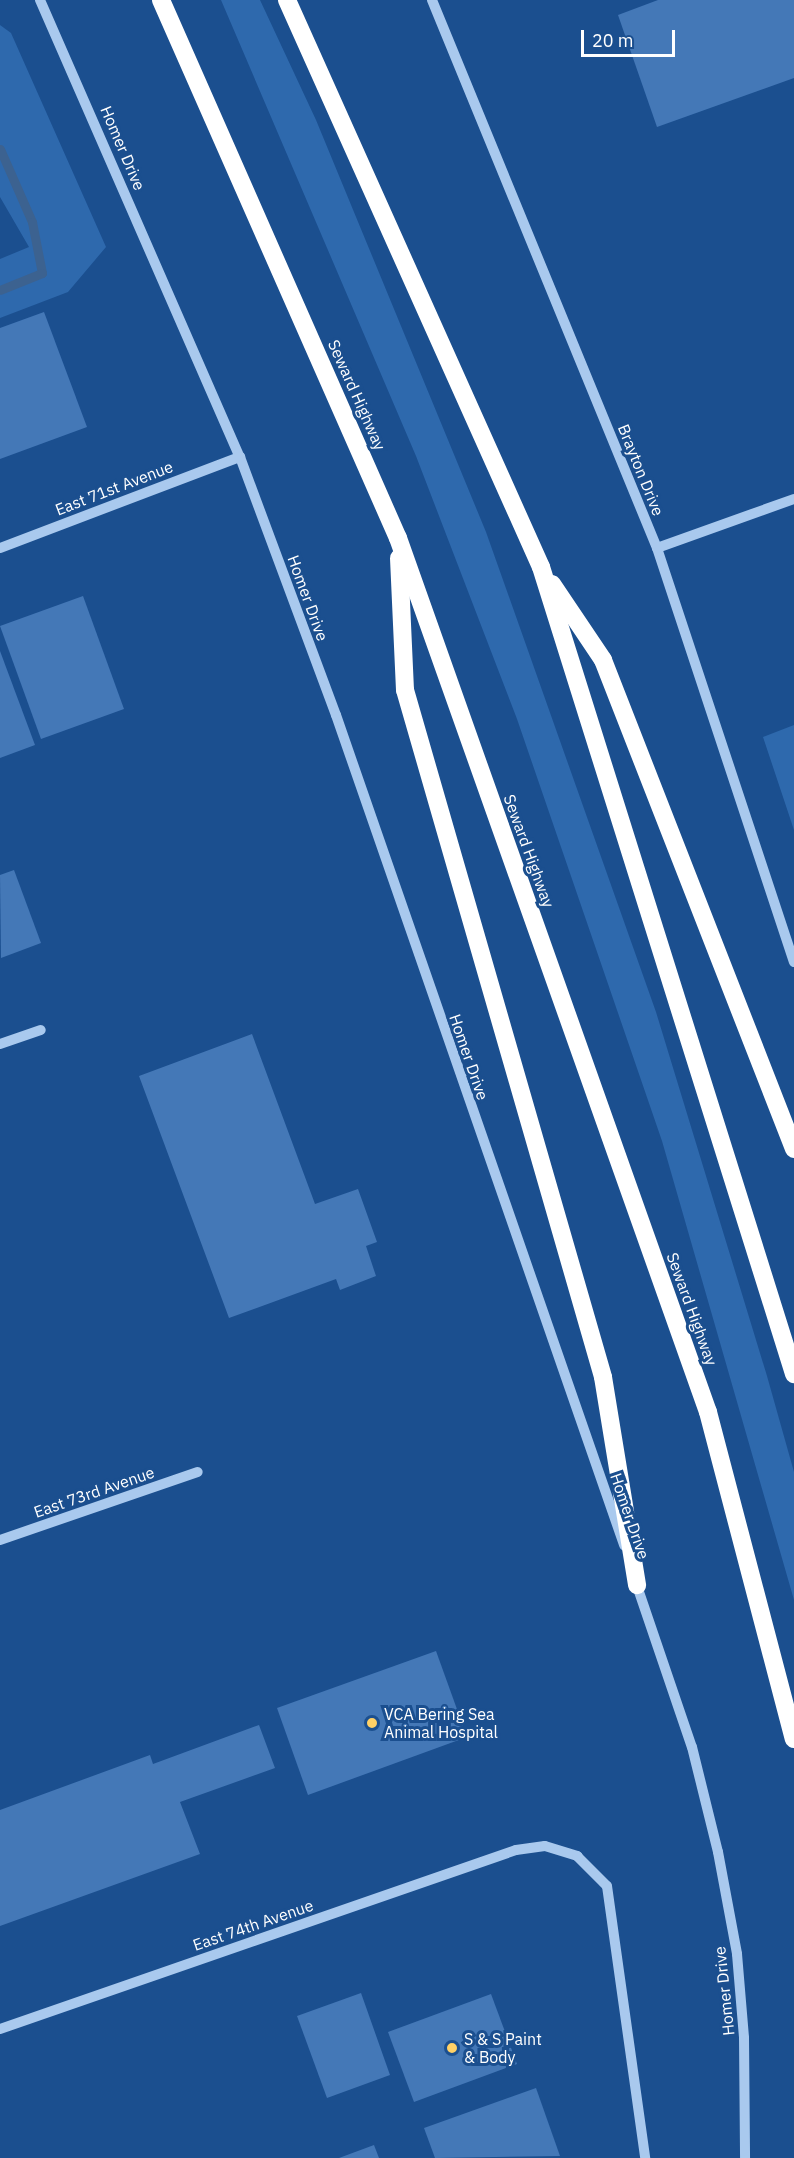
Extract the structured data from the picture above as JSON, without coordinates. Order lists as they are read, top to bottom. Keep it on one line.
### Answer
{"streets":{"highway":["Seward Highway"],"street":["Homer Drive","Brayton Drive","East 71st Avenue","East 73rd Avenue","East 74th Avenue"]},"crossings":[["Homer Drive","East 71st Avenue"]],"places":["VCA Bering Sea Animal Hospital","S & S Paint & Body"],"scale_bar":"20 m"}
